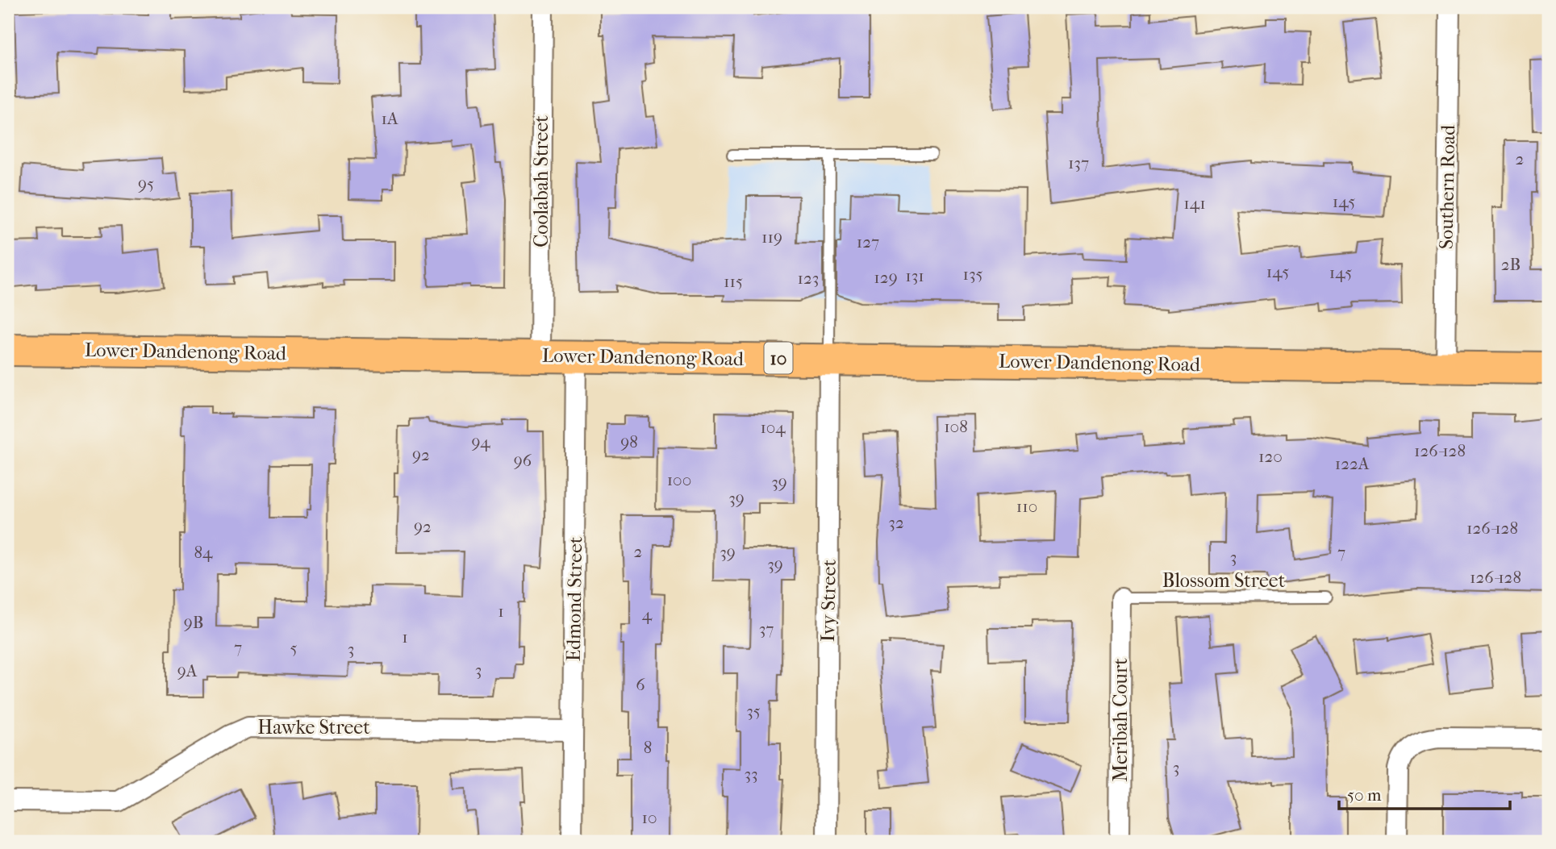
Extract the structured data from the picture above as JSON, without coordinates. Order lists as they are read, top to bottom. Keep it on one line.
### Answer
{"streets":{"highway":["Lower Dandenong Road","10"],"street":["Coolabah Street","Southern Road","Edmond Street","Ivy Street","Meribah Court","Hawke Street"],"lane":["Blossom Street"]},"crossings":[["Coolabah Street","Lower Dandenong Road"],["Southern Road","Lower Dandenong Road"],["Lower Dandenong Road","Edmond Street"],["Lower Dandenong Road","Ivy Street"],["Blossom Street","Meribah Court"],["Edmond Street","Hawke Street"]],"house_numbers":["1A","2","137","95","145","141","119","127","2B","145","145","135","131","129","123","115","108","104","94","98","126-128","92","120","96","122A","100","39","39","110","32","92","126-128","2","84","39","7","3","39","126-128","1","4","9B","37","1","7","5","3","3","9A","6","35","8","3","33","10"],"scale_bar":"50 m"}
